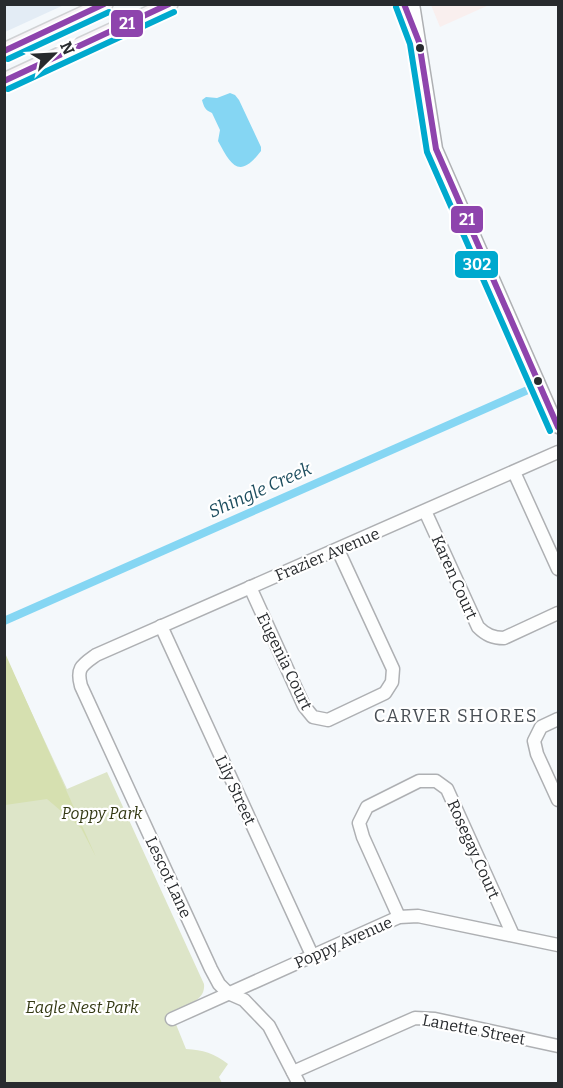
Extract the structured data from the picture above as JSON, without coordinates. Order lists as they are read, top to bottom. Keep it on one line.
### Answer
{"streets":{"street":["Frazier Avenue","Karen Court","Eugenia Court","Lily Street","Rosegay Court","Lescot Lane","Poppy Avenue","Lanette Street"]},"crossings":[["Frazier Avenue","Karen Court"],["Frazier Avenue","Eugenia Court"],["Frazier Avenue","Lily Street"],["Frazier Avenue","Lescot Lane"],["Lily Street","Poppy Avenue"],["Rosegay Court","Poppy Avenue"],["Lescot Lane","Poppy Avenue"],["Lescot Lane","Lanette Street"]],"districts":["CARVER SHORES"],"water":["Shingle Creek"],"parks":["Poppy Park","Eagle Nest Park"],"lines":["transit line 21","transit line 302"],"north":"top right"}
